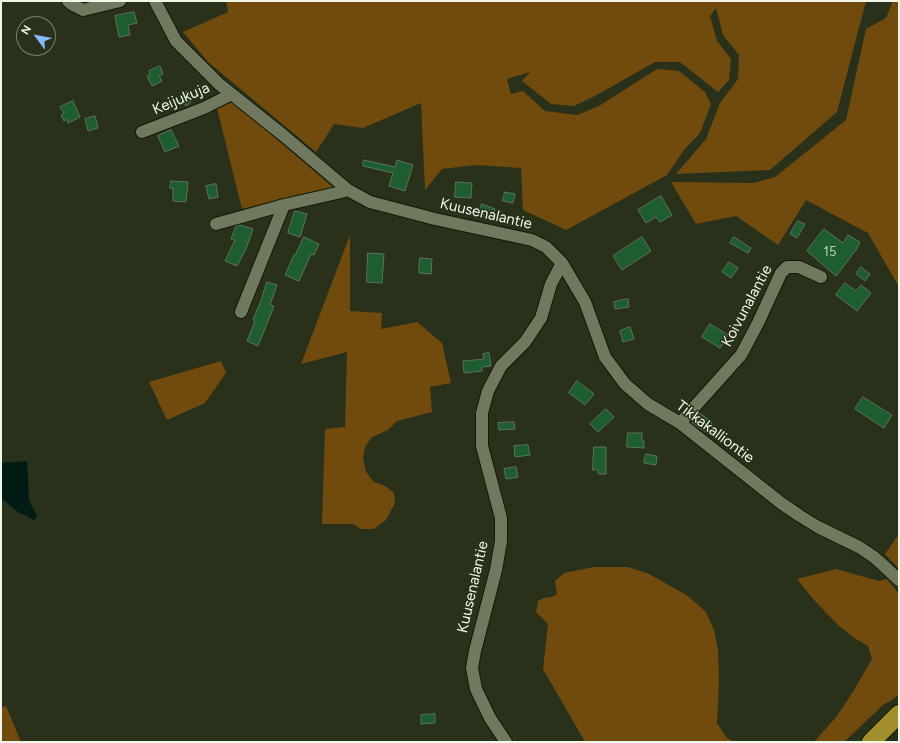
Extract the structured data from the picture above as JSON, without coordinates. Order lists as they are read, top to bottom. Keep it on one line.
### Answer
{"streets":{"street":["Keijukuja","Kuusenalantie","Koivunalantie","Tikkakalliontie"]},"crossings":[["Keijukuja","Kuusenalantie"],["Kuusenalantie","Tikkakalliontie"],["Koivunalantie","Tikkakalliontie"]],"house_numbers":["15"],"north":"top left"}
